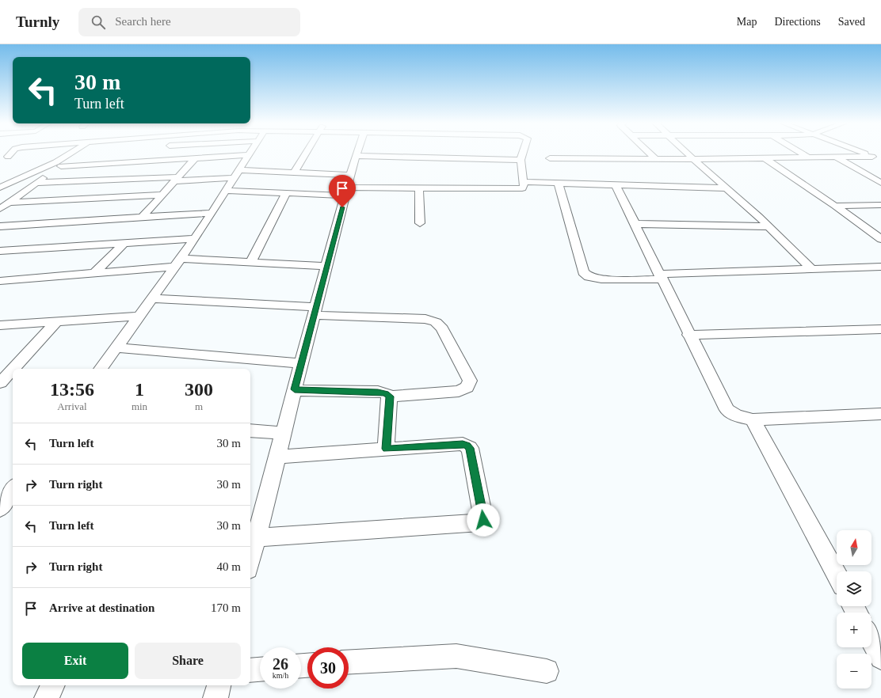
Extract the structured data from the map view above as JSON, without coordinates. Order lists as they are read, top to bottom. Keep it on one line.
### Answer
{"north":"top","page":{"header":"Turnly","search":"Search here","nav":["Map","Directions","Saved"],"turn":["30 m","Turn left"],"eta":["13:56","Arrival","1","min","300","m"],"list":[{"name":"Turn left","value":"30 m"},{"name":"Turn right","value":"30 m"},{"name":"Turn left","value":"30 m"},{"name":"Turn right","value":"40 m"},{"name":"Arrive at destination","value":"170 m"}],"map_buttons":["+","−"],"buttons":["Exit","Share"],"speed":"26 km/h","limit":"30"}}
